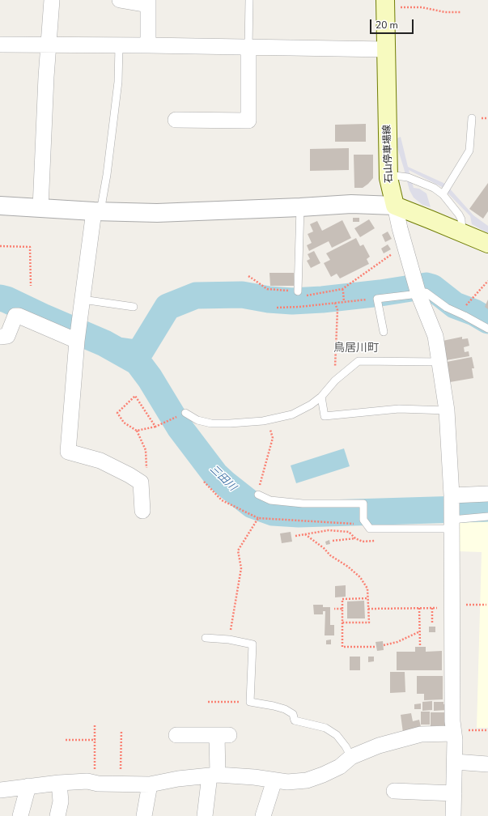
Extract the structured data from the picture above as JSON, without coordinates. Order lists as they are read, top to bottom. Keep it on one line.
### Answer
{"streets":{"main road":["石山停車場線"]},"districts":["鳥居川町"],"water":["三田川"],"scale_bar":"20 m"}
